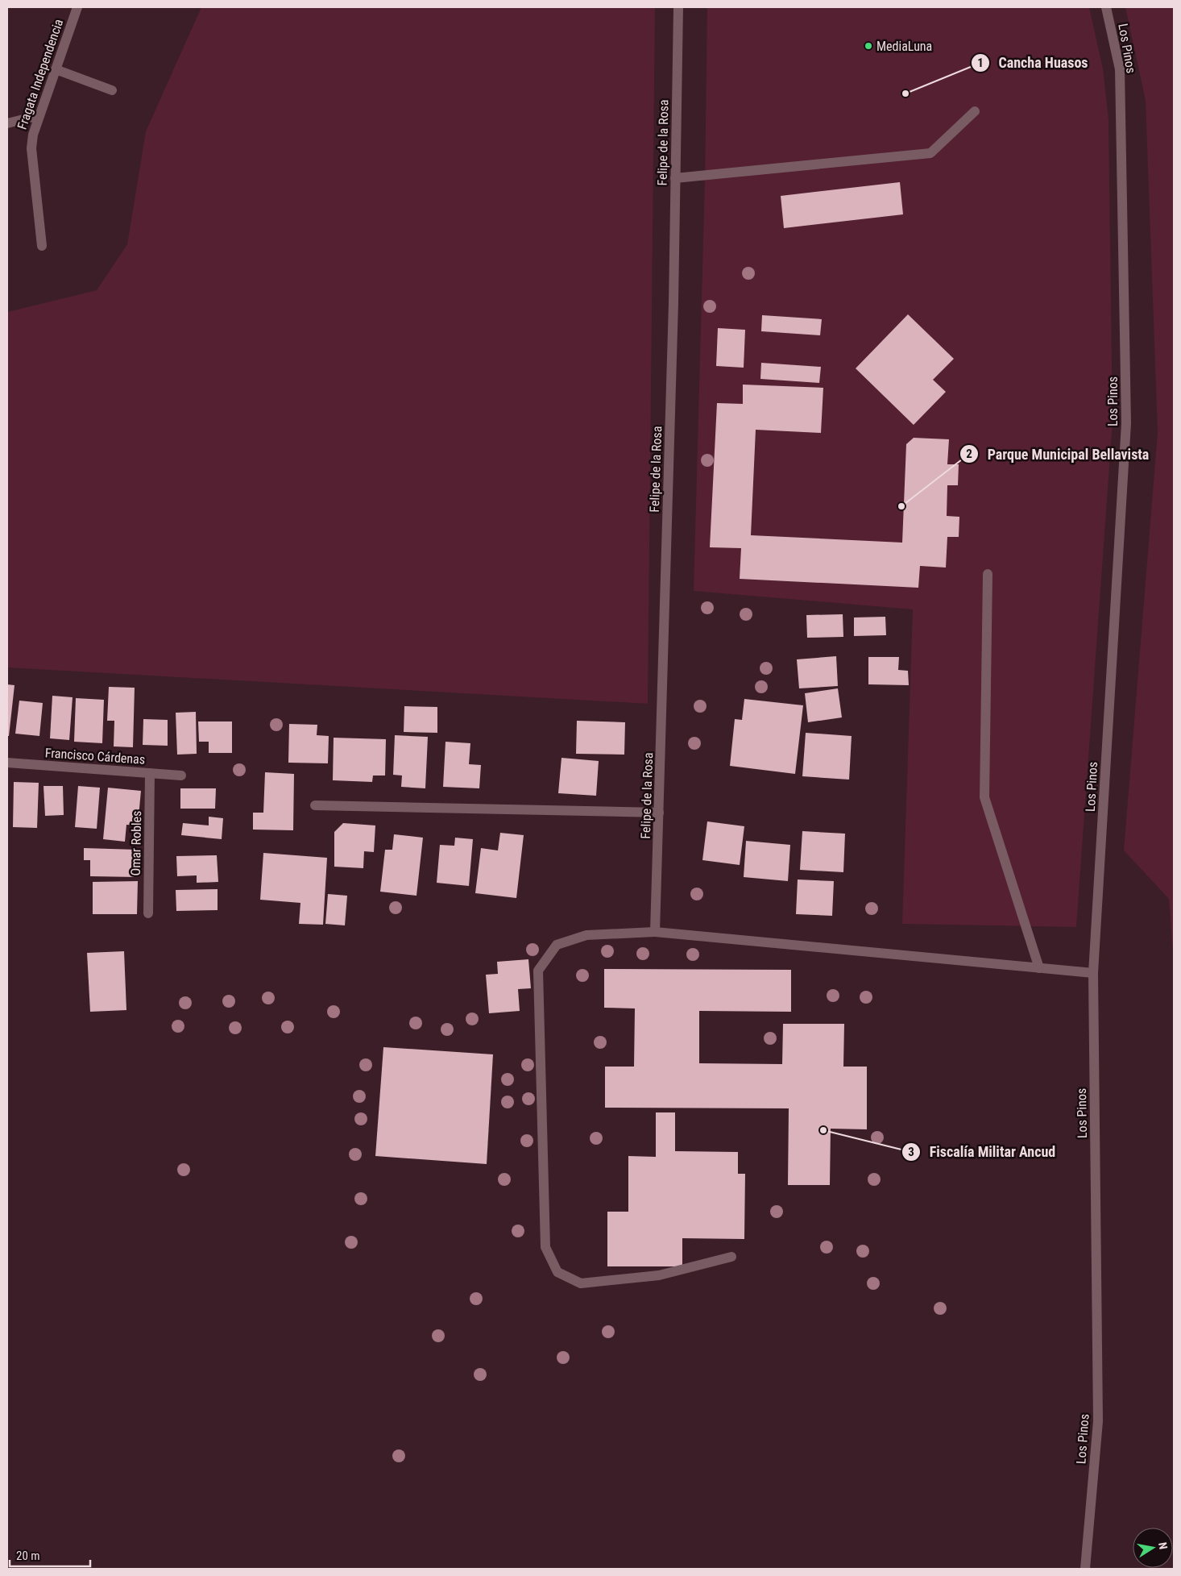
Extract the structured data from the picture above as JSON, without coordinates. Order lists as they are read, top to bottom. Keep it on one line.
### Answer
{"streets":{"street":["Los Pinos","Fragata Independencia","Felipe de la Rosa","Francisco Cárdenas","Omar Robles"]},"crossings":[["Francisco Cárdenas","Omar Robles"]],"places":["MediaLuna","Cancha Huasos","Parque Municipal Bellavista","Fiscalía Militar Ancud"],"scale_bar":"20 m","north":"right"}
